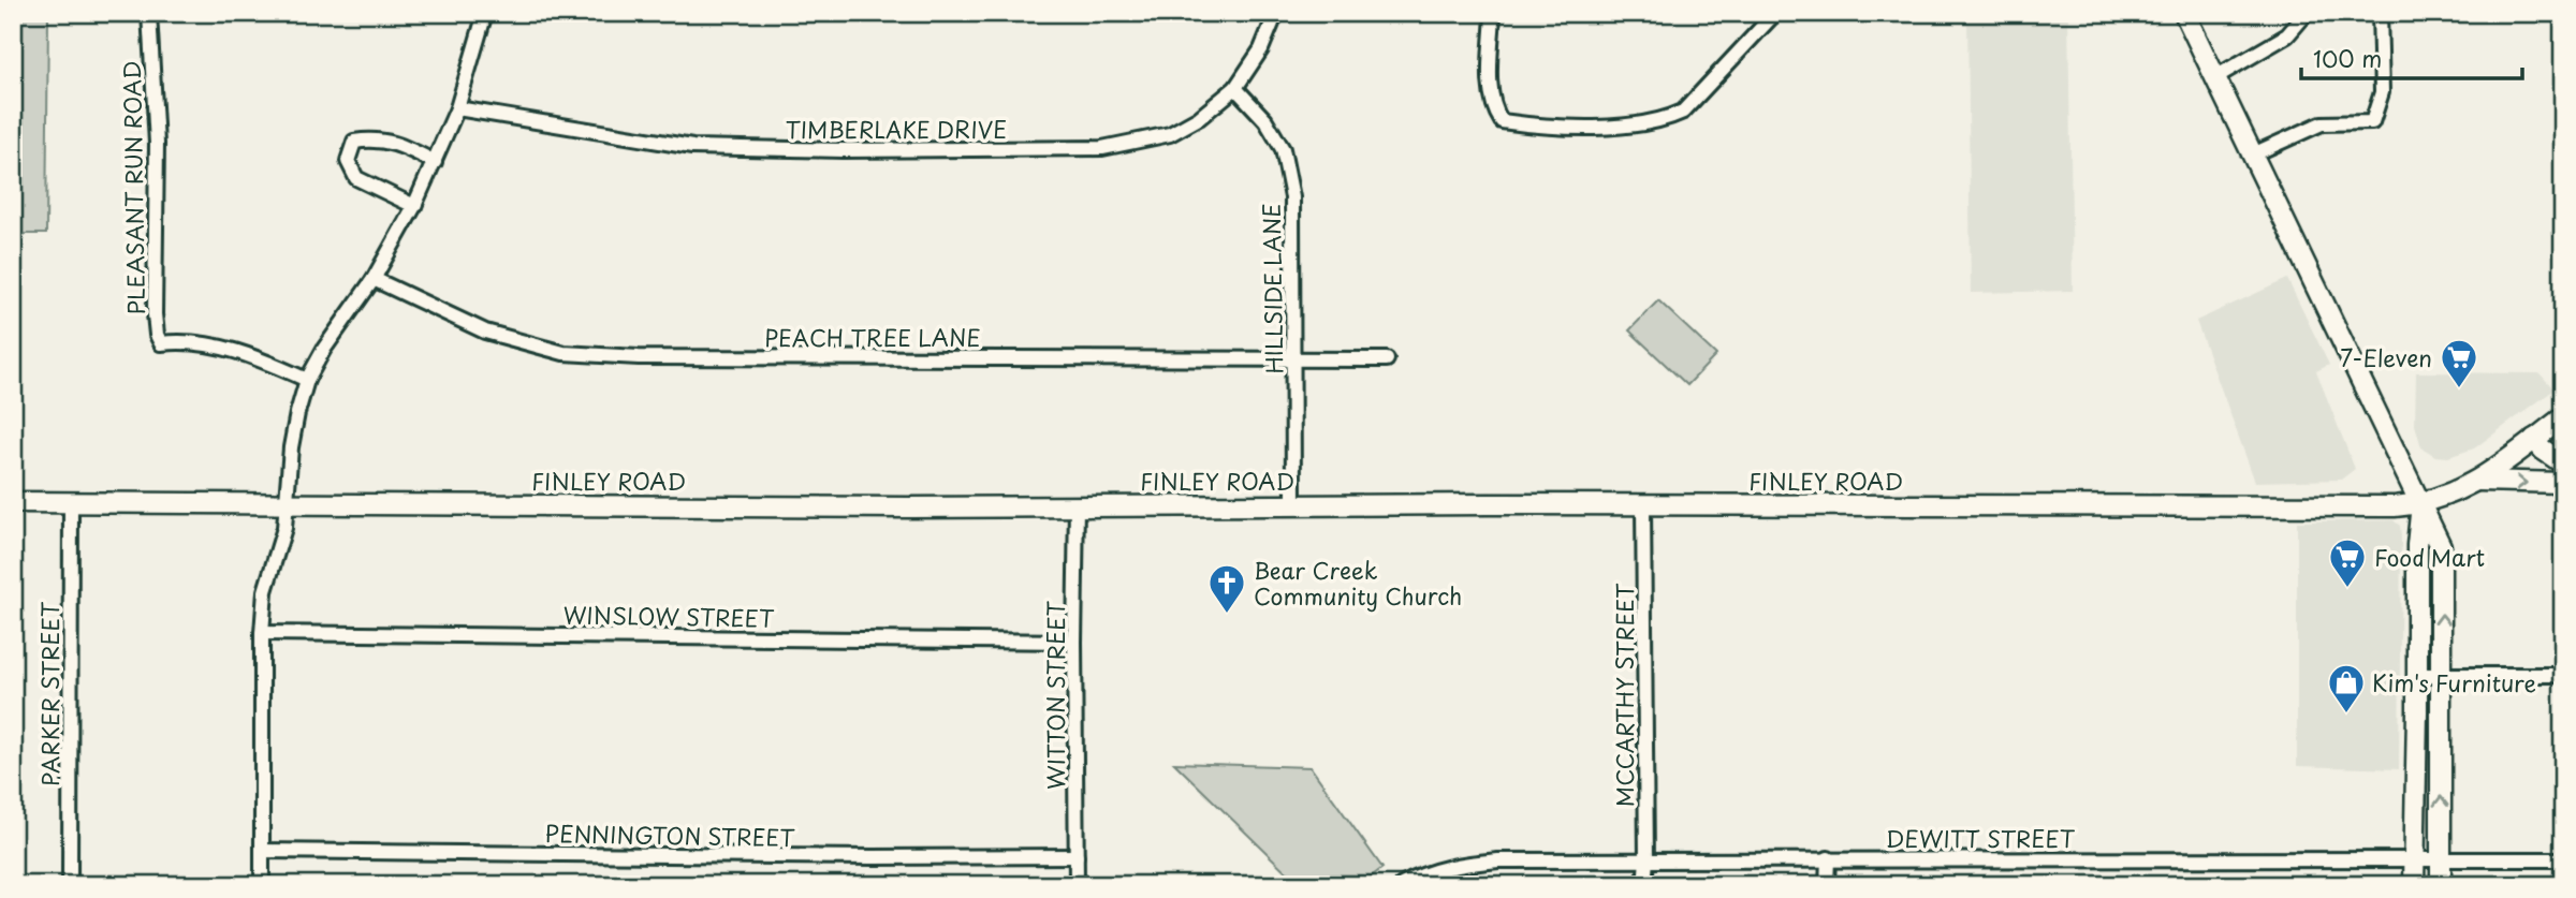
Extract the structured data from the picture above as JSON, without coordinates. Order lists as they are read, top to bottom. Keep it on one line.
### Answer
{"streets":{"street":["TIMBERLAKE DRIVE","PLEASANT RUN ROAD","HILLSIDE LANE","PEACH TREE LANE","FINLEY ROAD","WINSLOW STREET","PARKER STREET","WITTON STREET","MCCARTHY STREET","PENNINGTON STREET","DEWITT STREET"]},"crossings":[["TIMBERLAKE DRIVE","HILLSIDE LANE"],["HILLSIDE LANE","PEACH TREE LANE"],["HILLSIDE LANE","FINLEY ROAD"],["FINLEY ROAD","PARKER STREET"],["FINLEY ROAD","WITTON STREET"],["FINLEY ROAD","MCCARTHY STREET"],["WINSLOW STREET","WITTON STREET"],["WITTON STREET","PENNINGTON STREET"],["MCCARTHY STREET","DEWITT STREET"]],"places":{"supermarket":["7-Eleven","Food Mart"],"church":["Bear Creek Community Church"],"shop":["Kim's Furniture"]},"scale_bar":"100 m"}
